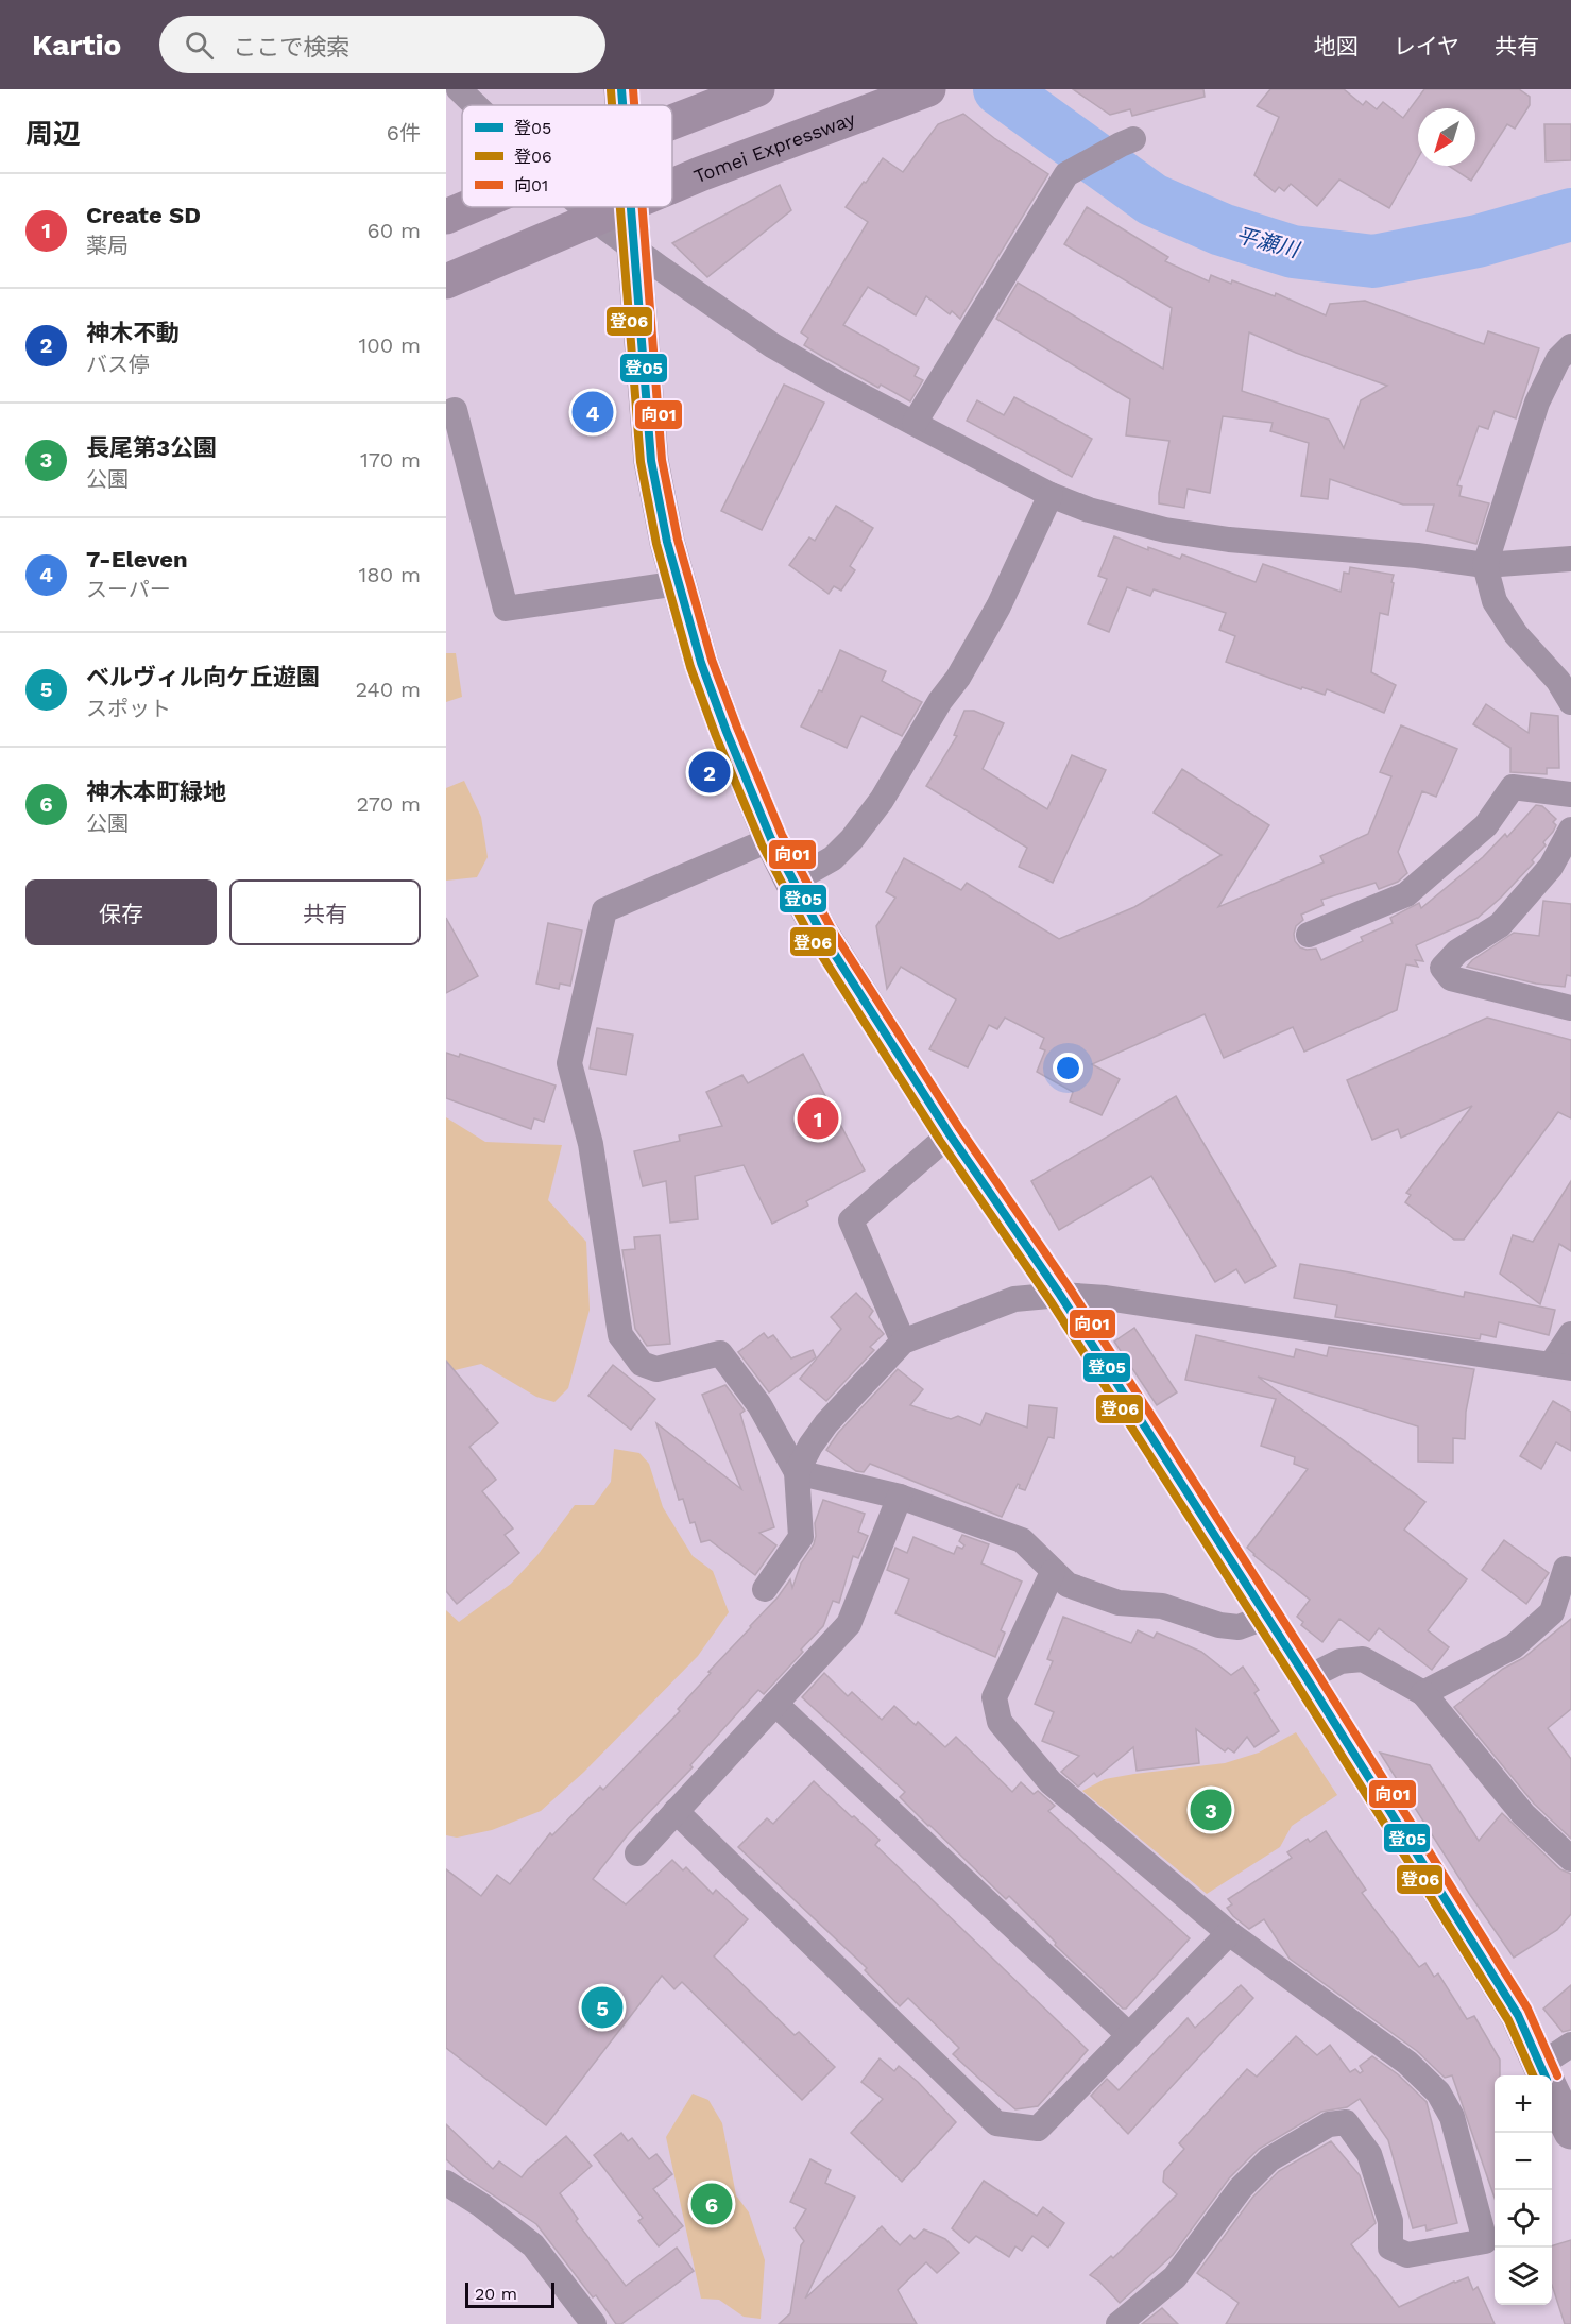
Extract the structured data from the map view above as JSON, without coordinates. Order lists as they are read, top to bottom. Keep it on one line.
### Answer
{"streets":{"highway":["Tomei Expressway"]},"water":["平瀬川"],"lines":["transit line 登05","transit line 向01","transit line 登06"],"legend":["登05","登06","向01"],"scale_bar":"20 m","north":"bottom left","page":{"header":"Kartio","search":"ここで検索","nav":["地図","レイヤ","共有"],"heading":["周辺","6件"],"list":[{"mark":"1","name":"Create SD","note":"薬局","value":"60 m"},{"mark":"2","name":"神木不動","note":"バス停","value":"100 m"},{"mark":"3","name":"長尾第3公園","note":"公園","value":"170 m"},{"mark":"4","name":"7-Eleven","note":"スーパー","value":"180 m"},{"mark":"5","name":"ベルヴィル向ケ丘遊園","note":"スポット","value":"240 m"},{"mark":"6","name":"神木本町緑地","note":"公園","value":"270 m"}],"pins":["4","2","1","3","5","6"],"buttons":["保存","共有"],"map_buttons":["+","−"],"scale":"20 m"}}
